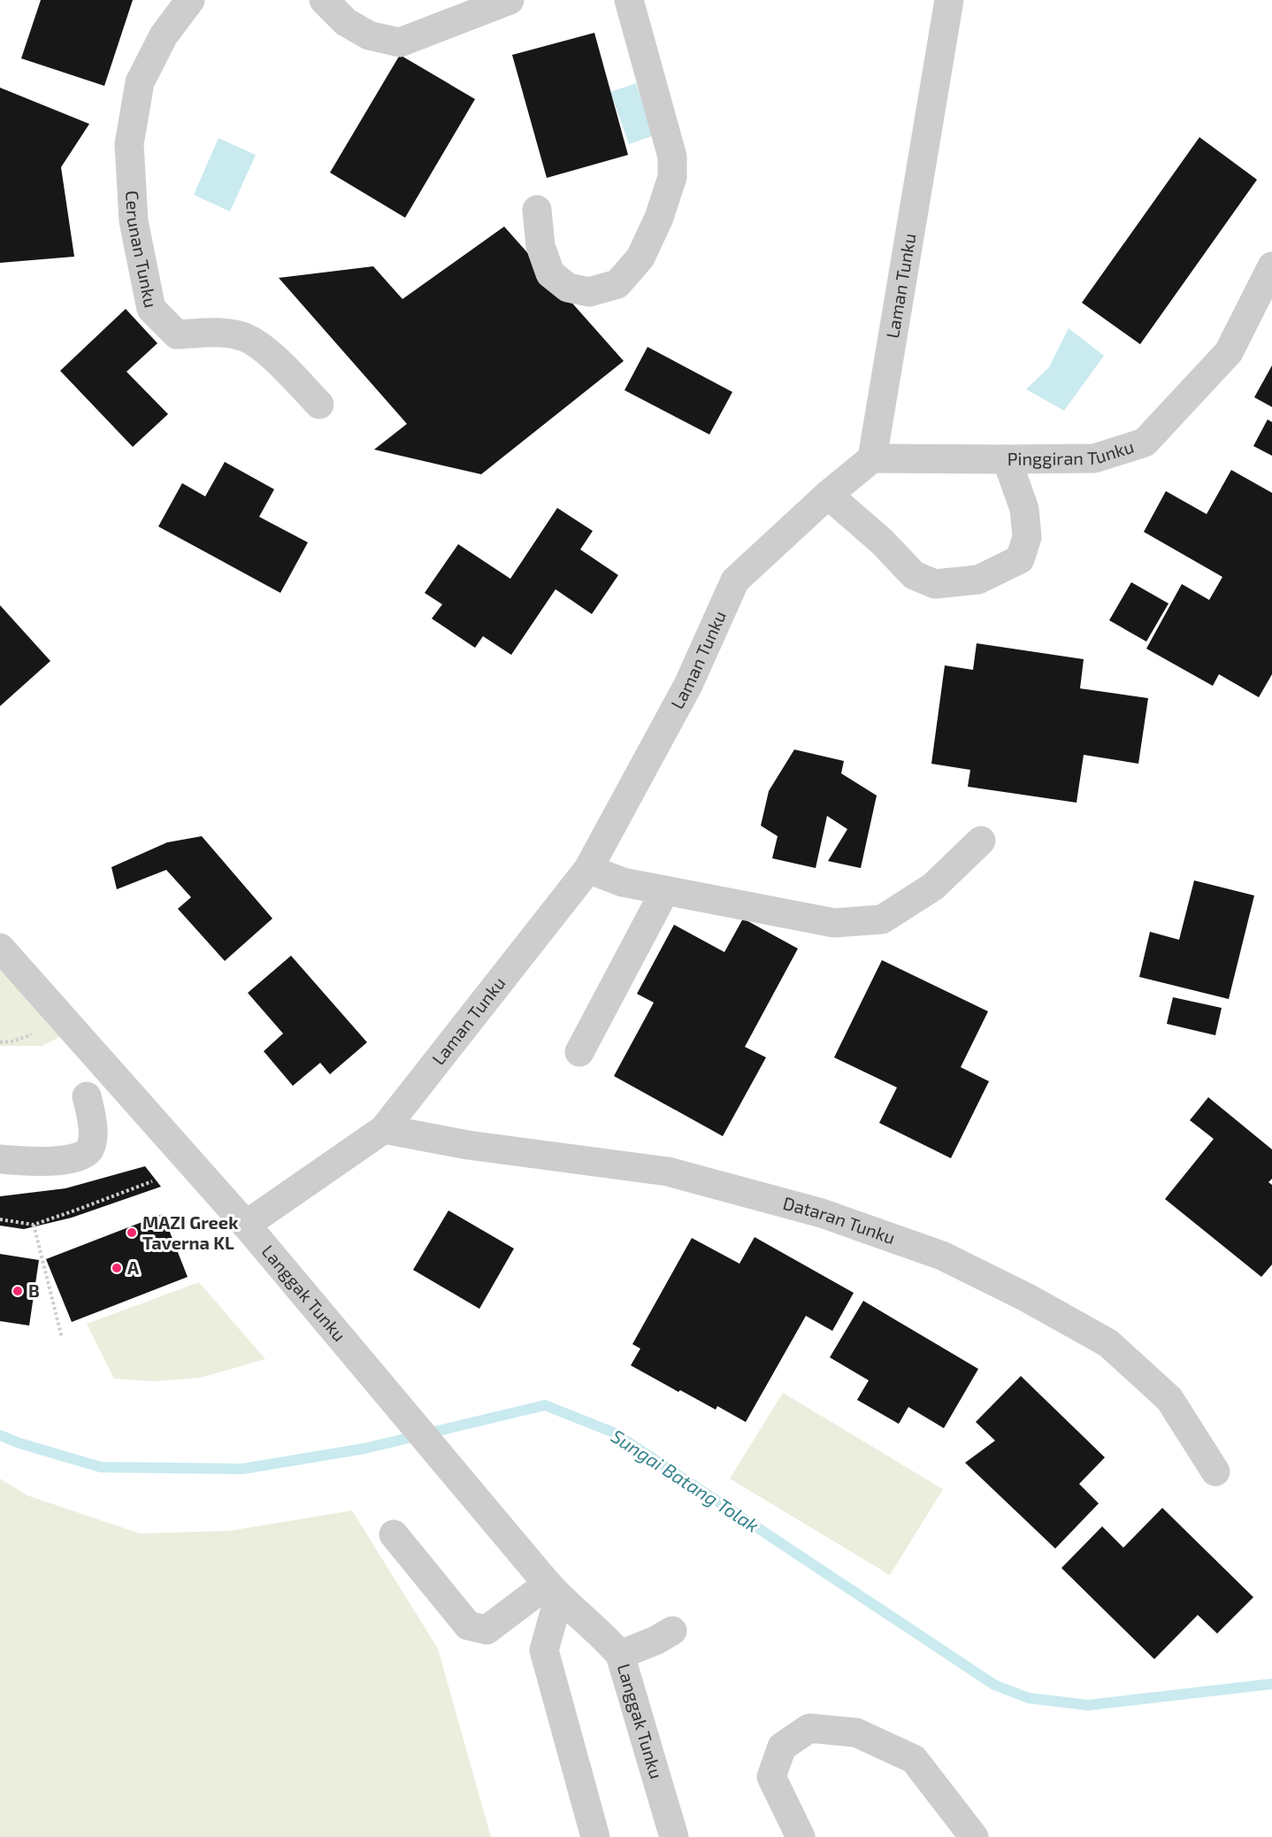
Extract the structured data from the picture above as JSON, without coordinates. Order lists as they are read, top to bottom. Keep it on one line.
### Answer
{"streets":{"street":["Cerunan Tunku","Laman Tunku","Pinggiran Tunku","Dataran Tunku","Langgak Tunku"]},"crossings":[["Laman Tunku","Pinggiran Tunku"],["Laman Tunku","Dataran Tunku"],["Laman Tunku","Langgak Tunku"]],"water":["Sungai Batang Tolak"],"places":["MAZI Greek Taverna KL","A","B"]}
